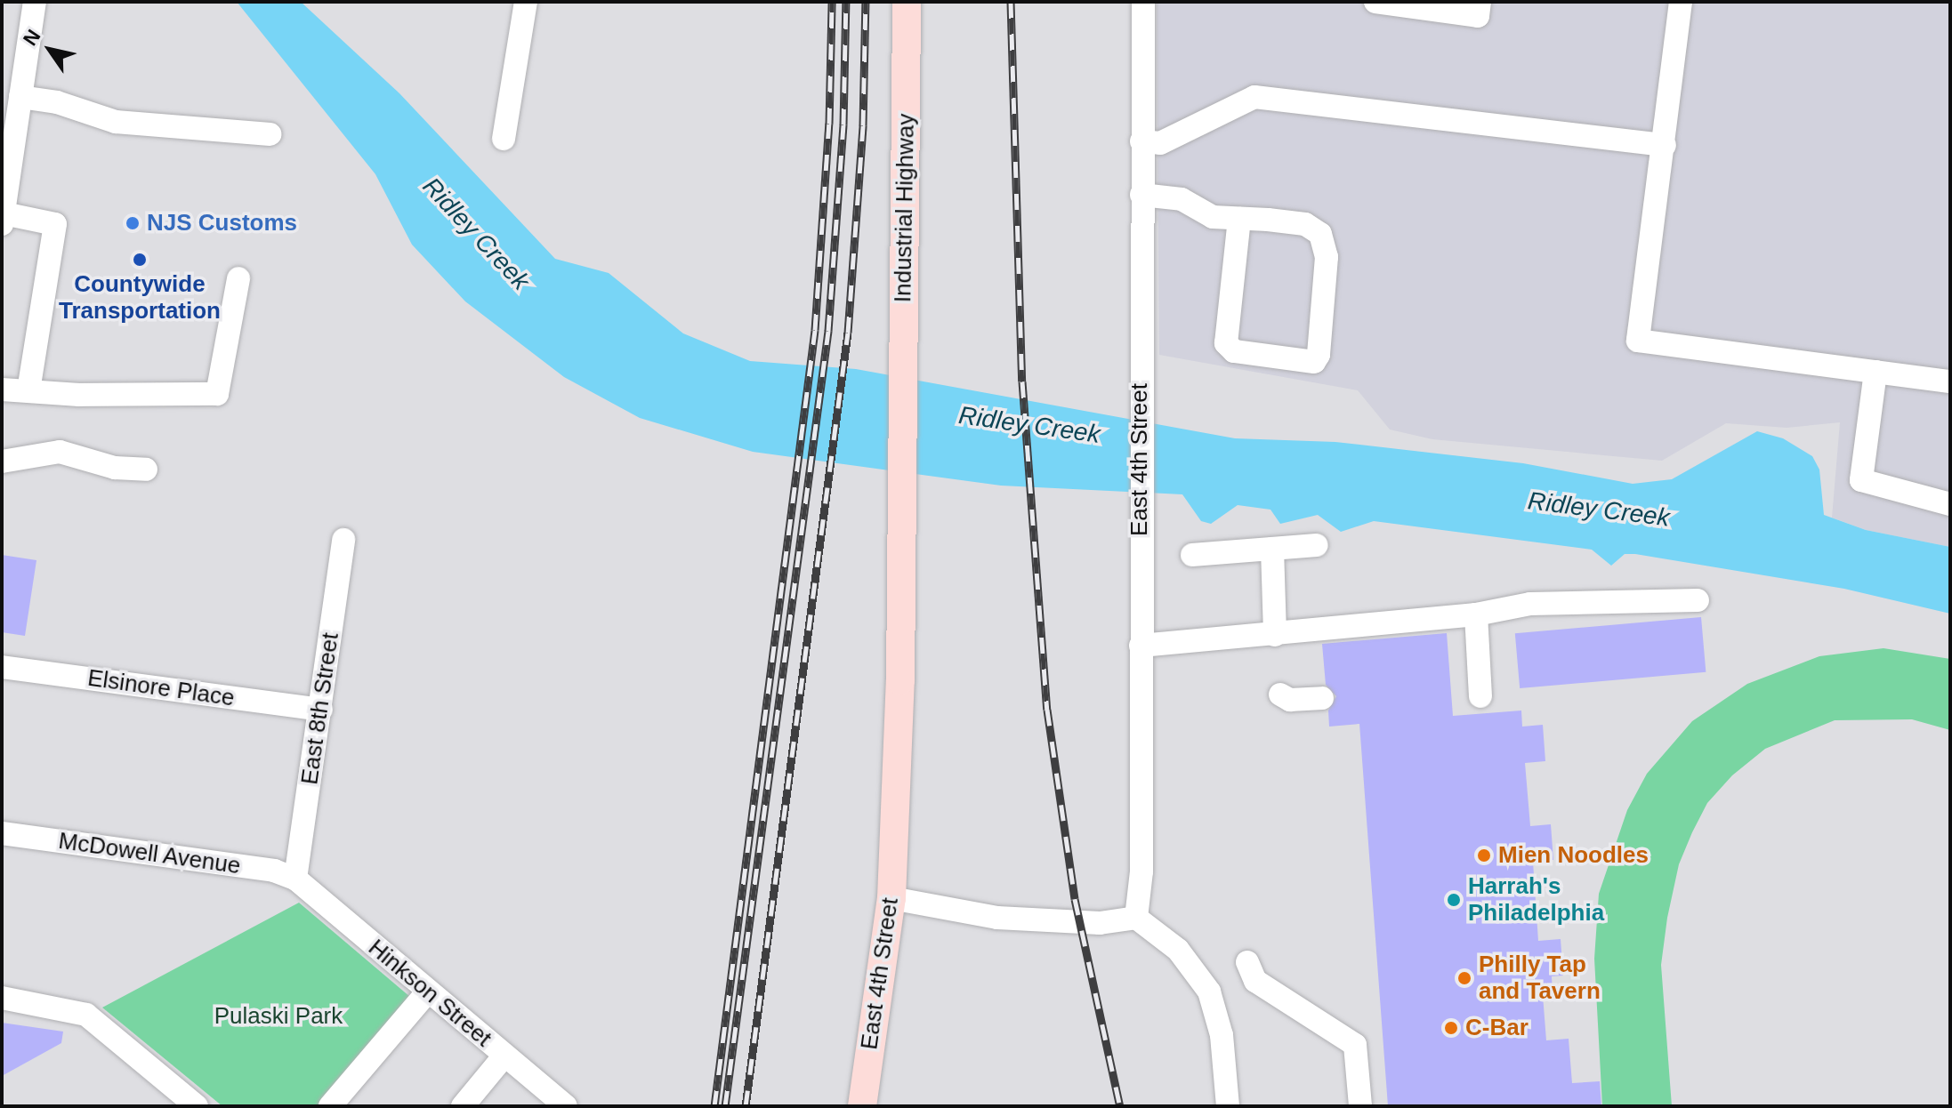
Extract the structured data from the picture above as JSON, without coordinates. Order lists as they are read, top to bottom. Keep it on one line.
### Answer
{"streets":{"main road":["Industrial Highway","East 4th Street"],"street":["Elsinore Place","East 8th Street","McDowell Avenue","Hinkson Street"]},"crossings":[["Industrial Highway","East 4th Street"],["Elsinore Place","East 8th Street"],["East 8th Street","McDowell Avenue"],["East 8th Street","Hinkson Street"],["McDowell Avenue","Hinkson Street"]],"water":["Ridley Creek"],"parks":["Pulaski Park"],"places":["NJS Customs","Countywide Transportation","Mien Noodles","Harrah's Philadelphia","Philly Tap and Tavern","C-Bar"],"north":"top left"}
